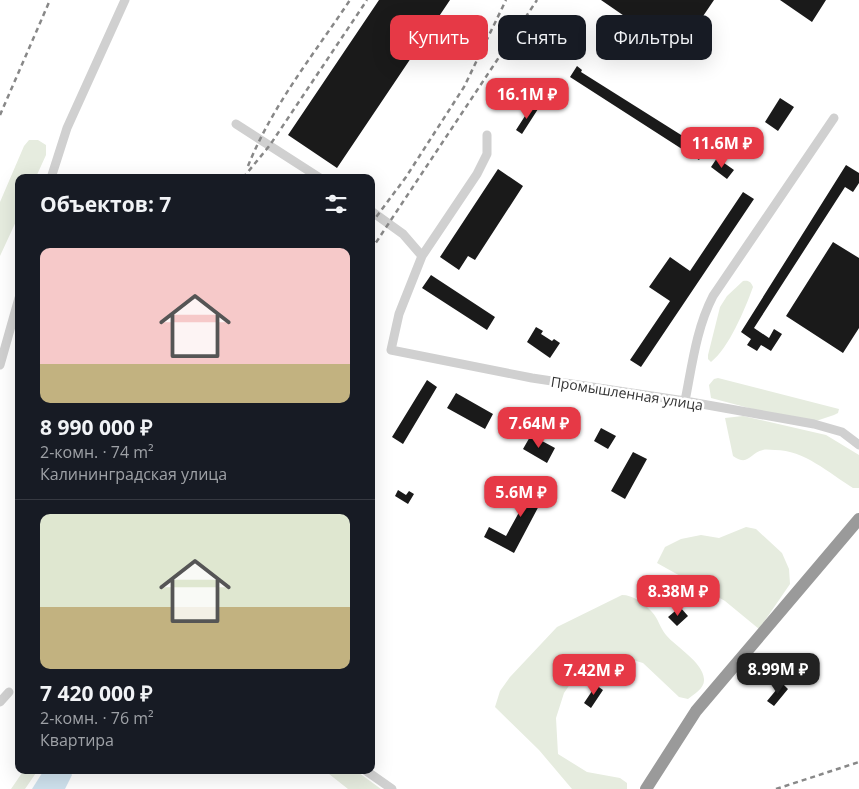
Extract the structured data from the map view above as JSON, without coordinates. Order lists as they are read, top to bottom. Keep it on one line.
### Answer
{"streets":{"street":["Промышленная улица"]},"page":{"chip":["Купить","Снять","Фильтры"],"price":["16.1M ₽","11.6M ₽","7.64M ₽","5.6M ₽","8.38M ₽","8.99M ₽","7.42M ₽"],"heading":"Объектов: 7","list":[{"name":"8 990 000 ₽","note":"2-комн. · 74 m² · Калининградская улица"},{"name":"7 420 000 ₽","note":"2-комн. · 76 m² · Квартира"}]}}
